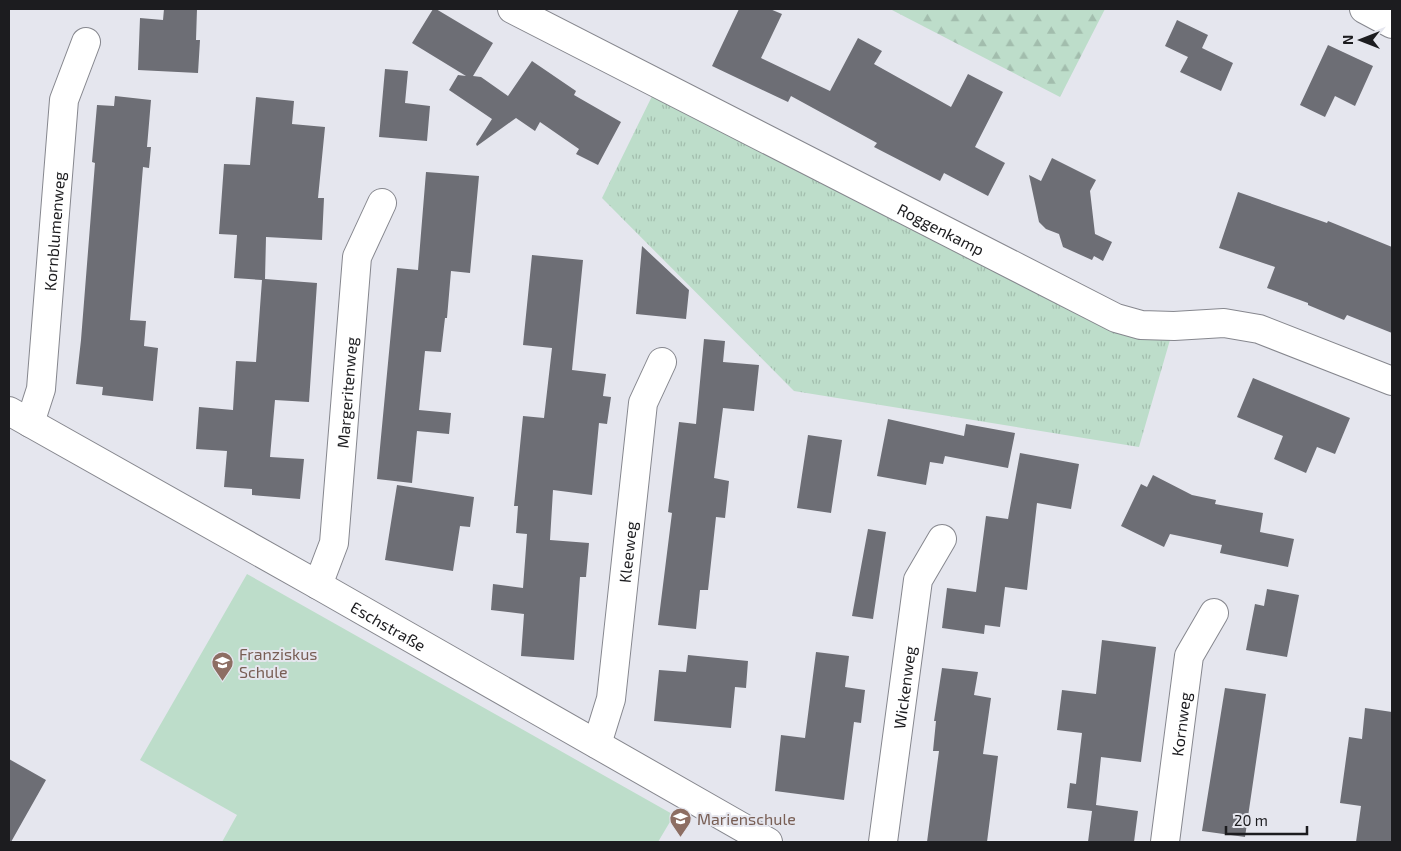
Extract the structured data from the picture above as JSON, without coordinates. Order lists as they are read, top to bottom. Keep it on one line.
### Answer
{"streets":{"street":["Roggenkamp","Kornblumenweg","Margeritenweg","Kleeweg","Eschstraße","Wickenweg","Kornweg"]},"crossings":[["Kornblumenweg","Eschstraße"],["Margeritenweg","Eschstraße"],["Kleeweg","Eschstraße"]],"places":{"school or university":["Franziskus Schule","Marienschule"]},"scale_bar":"20 m","north":"left"}
